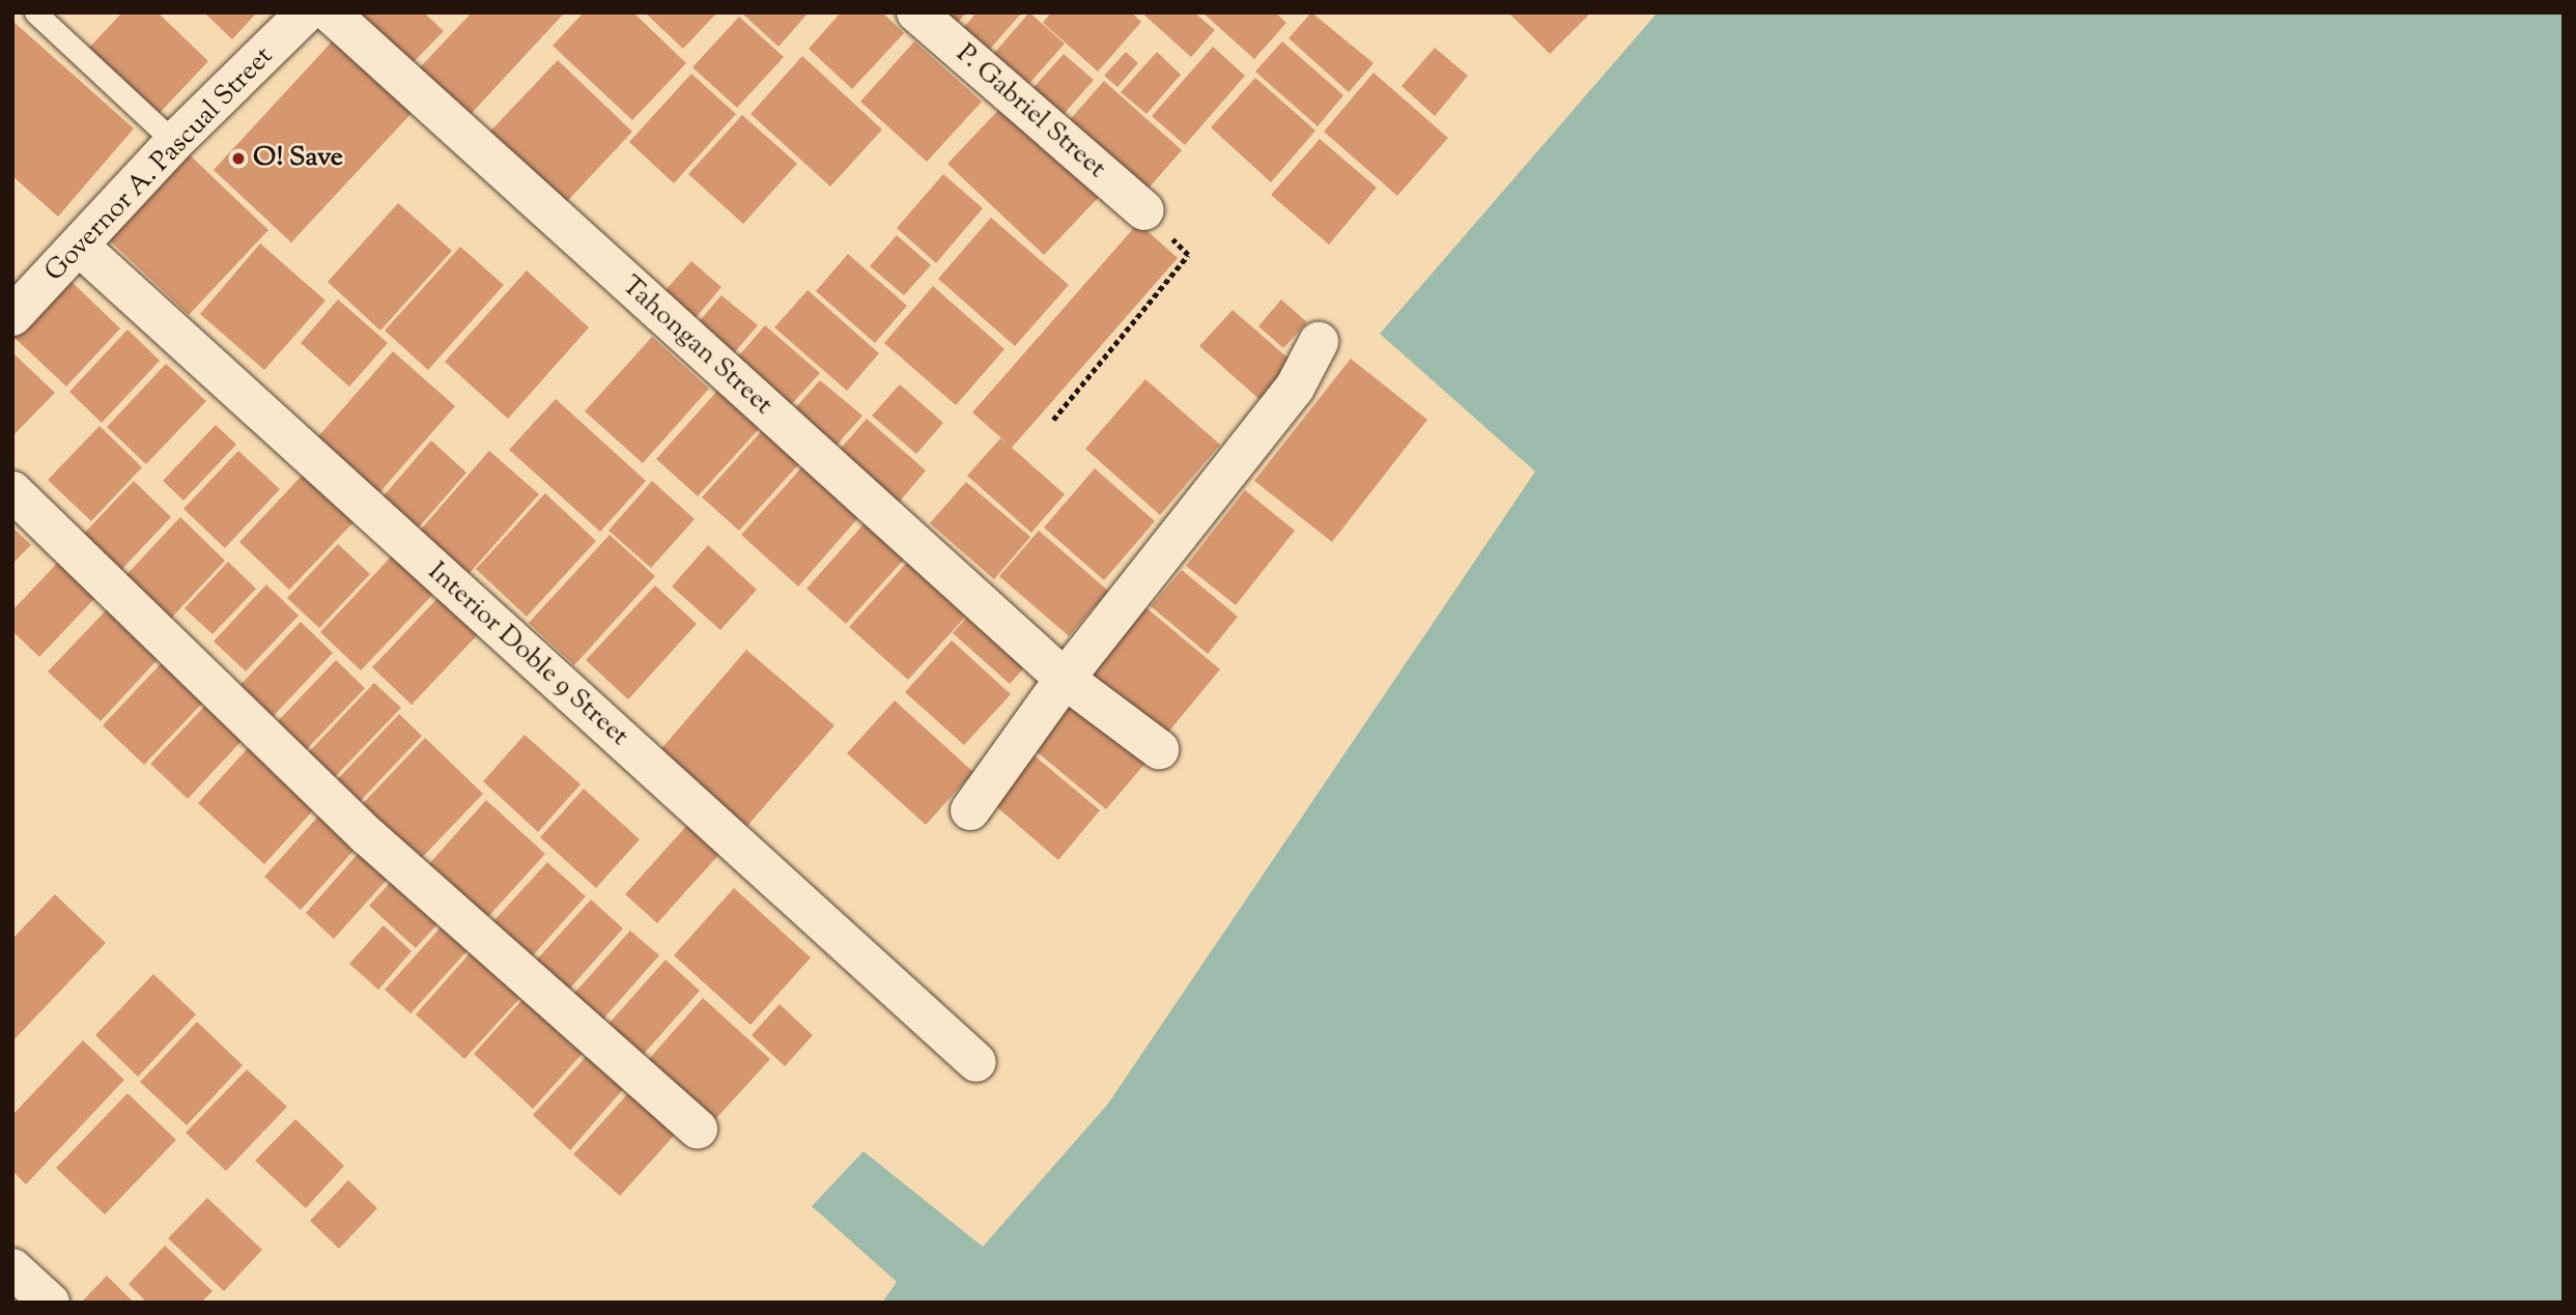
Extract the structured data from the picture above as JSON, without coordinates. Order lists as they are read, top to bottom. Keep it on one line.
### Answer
{"streets":{"street":["P. Gabriel Street","Governor A. Pascual Street","Tahongan Street","Interior Doble 9 Street"]},"crossings":[["Governor A. Pascual Street","Interior Doble 9 Street"]],"places":["O! Save"]}
